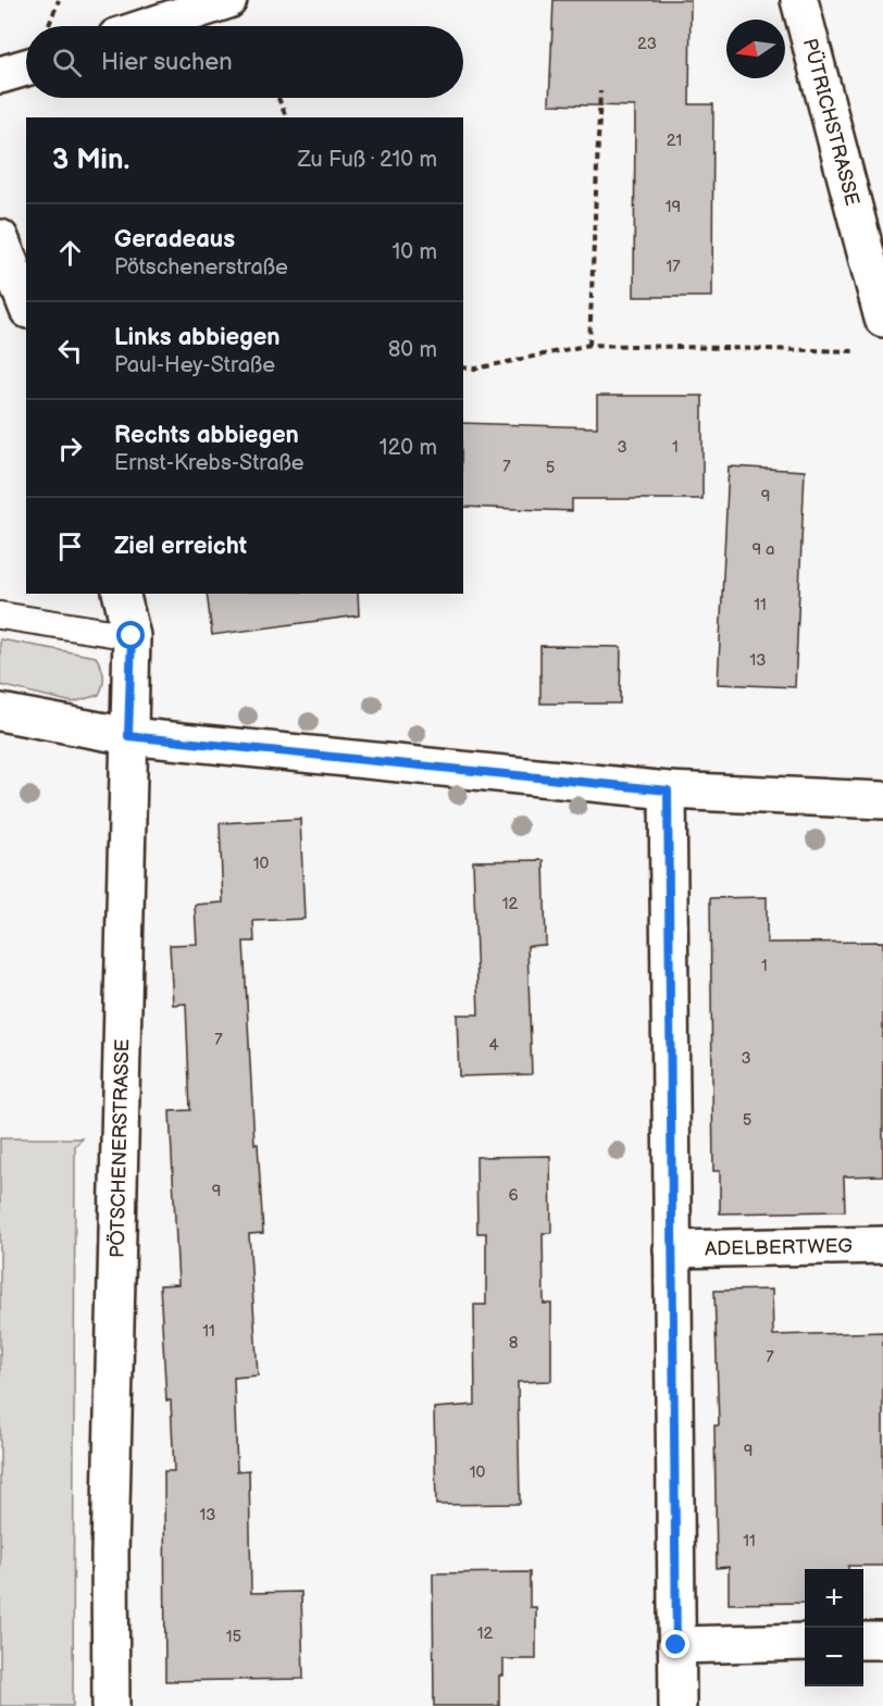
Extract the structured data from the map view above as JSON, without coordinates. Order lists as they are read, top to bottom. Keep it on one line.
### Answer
{"streets":{"street":["PÜTRICHSTRASSE","PÖTSCHENERSTRASSE","ADELBERTWEG"]},"house_numbers":["23","21","19","17","3","1","7","5","9","9 a","11","13","10","12","1","7","4","3","5","9","6","11","8","7","9","10","13","11","12","15"],"north":"left","page":{"search":"Hier suchen","heading":["3 Min.","Zu Fuß · 210 m"],"list":[["Geradeaus","Pötschenerstraße","10 m"],["Links abbiegen","Paul-Hey-Straße","80 m"],["Rechts abbiegen","Ernst-Krebs-Straße","120 m"],"Ziel erreicht"],"map_buttons":["+","−"]}}
